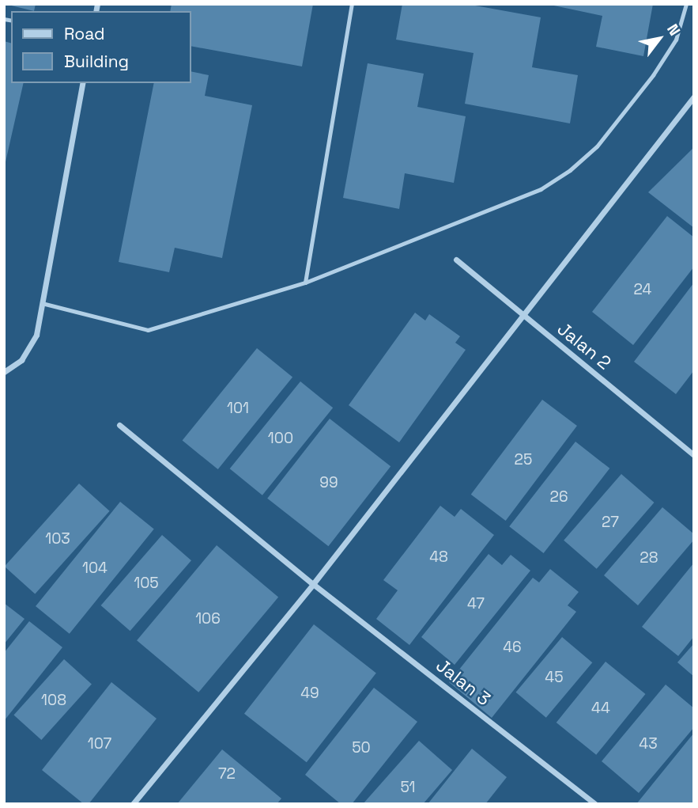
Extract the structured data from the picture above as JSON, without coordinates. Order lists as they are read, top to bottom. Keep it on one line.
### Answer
{"streets":{"street":["Jalan 2","Jalan 3"]},"house_numbers":["24","101","100","25","99","26","27","103","48","28","104","105","47","106","46","45","49","108","44","107","43","50","72","51"],"legend":["Road","Building"],"north":"top right"}
